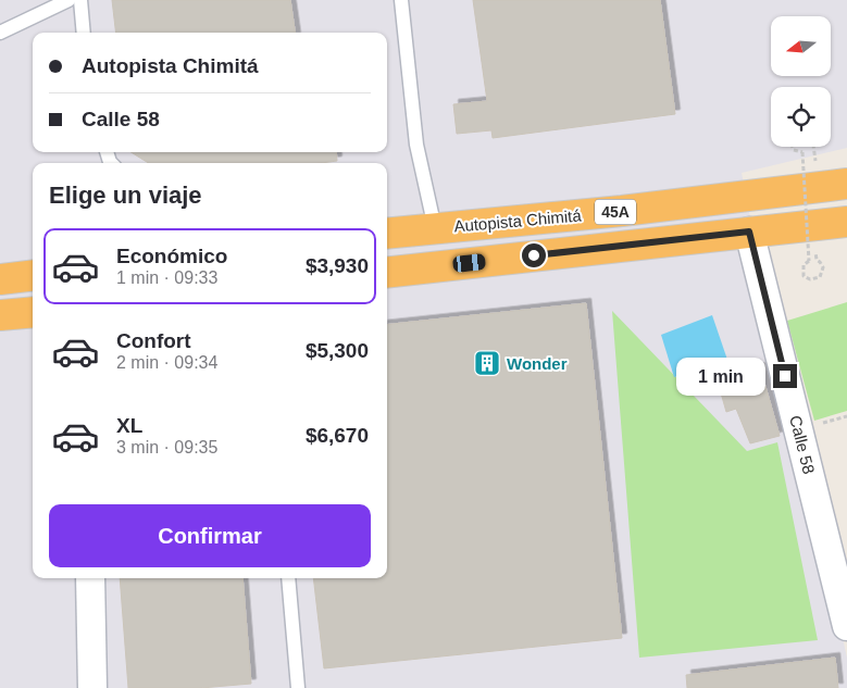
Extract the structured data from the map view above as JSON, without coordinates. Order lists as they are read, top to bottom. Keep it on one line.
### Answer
{"streets":{"highway":["45A","Autopista Chimitá"],"street":["Calle 58"]},"crossings":[["45A","Calle 58"]],"places":{"building":["Wonder"]},"north":"left","page":{"banner":["Autopista Chimitá","Calle 58"],"heading":"Elige un viaje","list":[{"name":"Económico","note":"1 min · 09:33","value":"$3,930"},{"name":"Confort","note":"2 min · 09:34","value":"$5,300"},{"name":"XL","note":"3 min · 09:35","value":"$6,670"}],"bubble":"1 min","buttons":"Confirmar"}}
